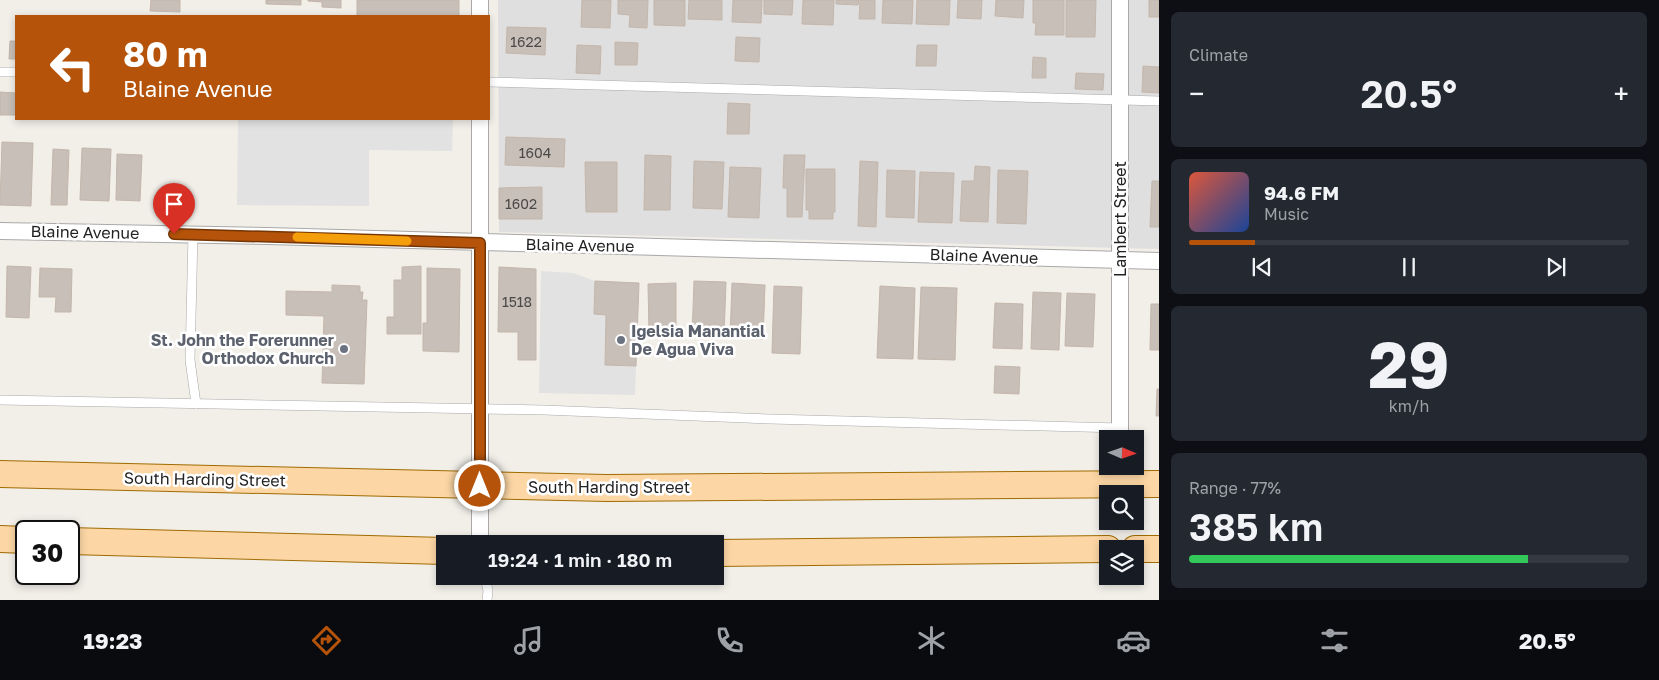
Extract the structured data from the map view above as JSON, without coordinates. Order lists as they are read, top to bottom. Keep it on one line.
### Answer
{"streets":{"main road":["South Harding Street"],"street":["Lambert Street","Blaine Avenue"]},"crossings":[["Lambert Street","Blaine Avenue"]],"places":["Igelsia Manantial De Agua Viva","St. John the Forerunner Orthodox Church"],"house_numbers":["1622","1604","1602","1518"],"north":"right","page":{"tile":["Climate",["29","km/h"],["Range · 77%","385 km"]],"turn":["80 m","Blaine Avenue"],"heat":["−","20.5°","+"],"song":["94.6 FM","Music"],"limit":"30","trip":"19:24 · 1 min · 180 m","tabs":["19:23","20.5°"]}}
